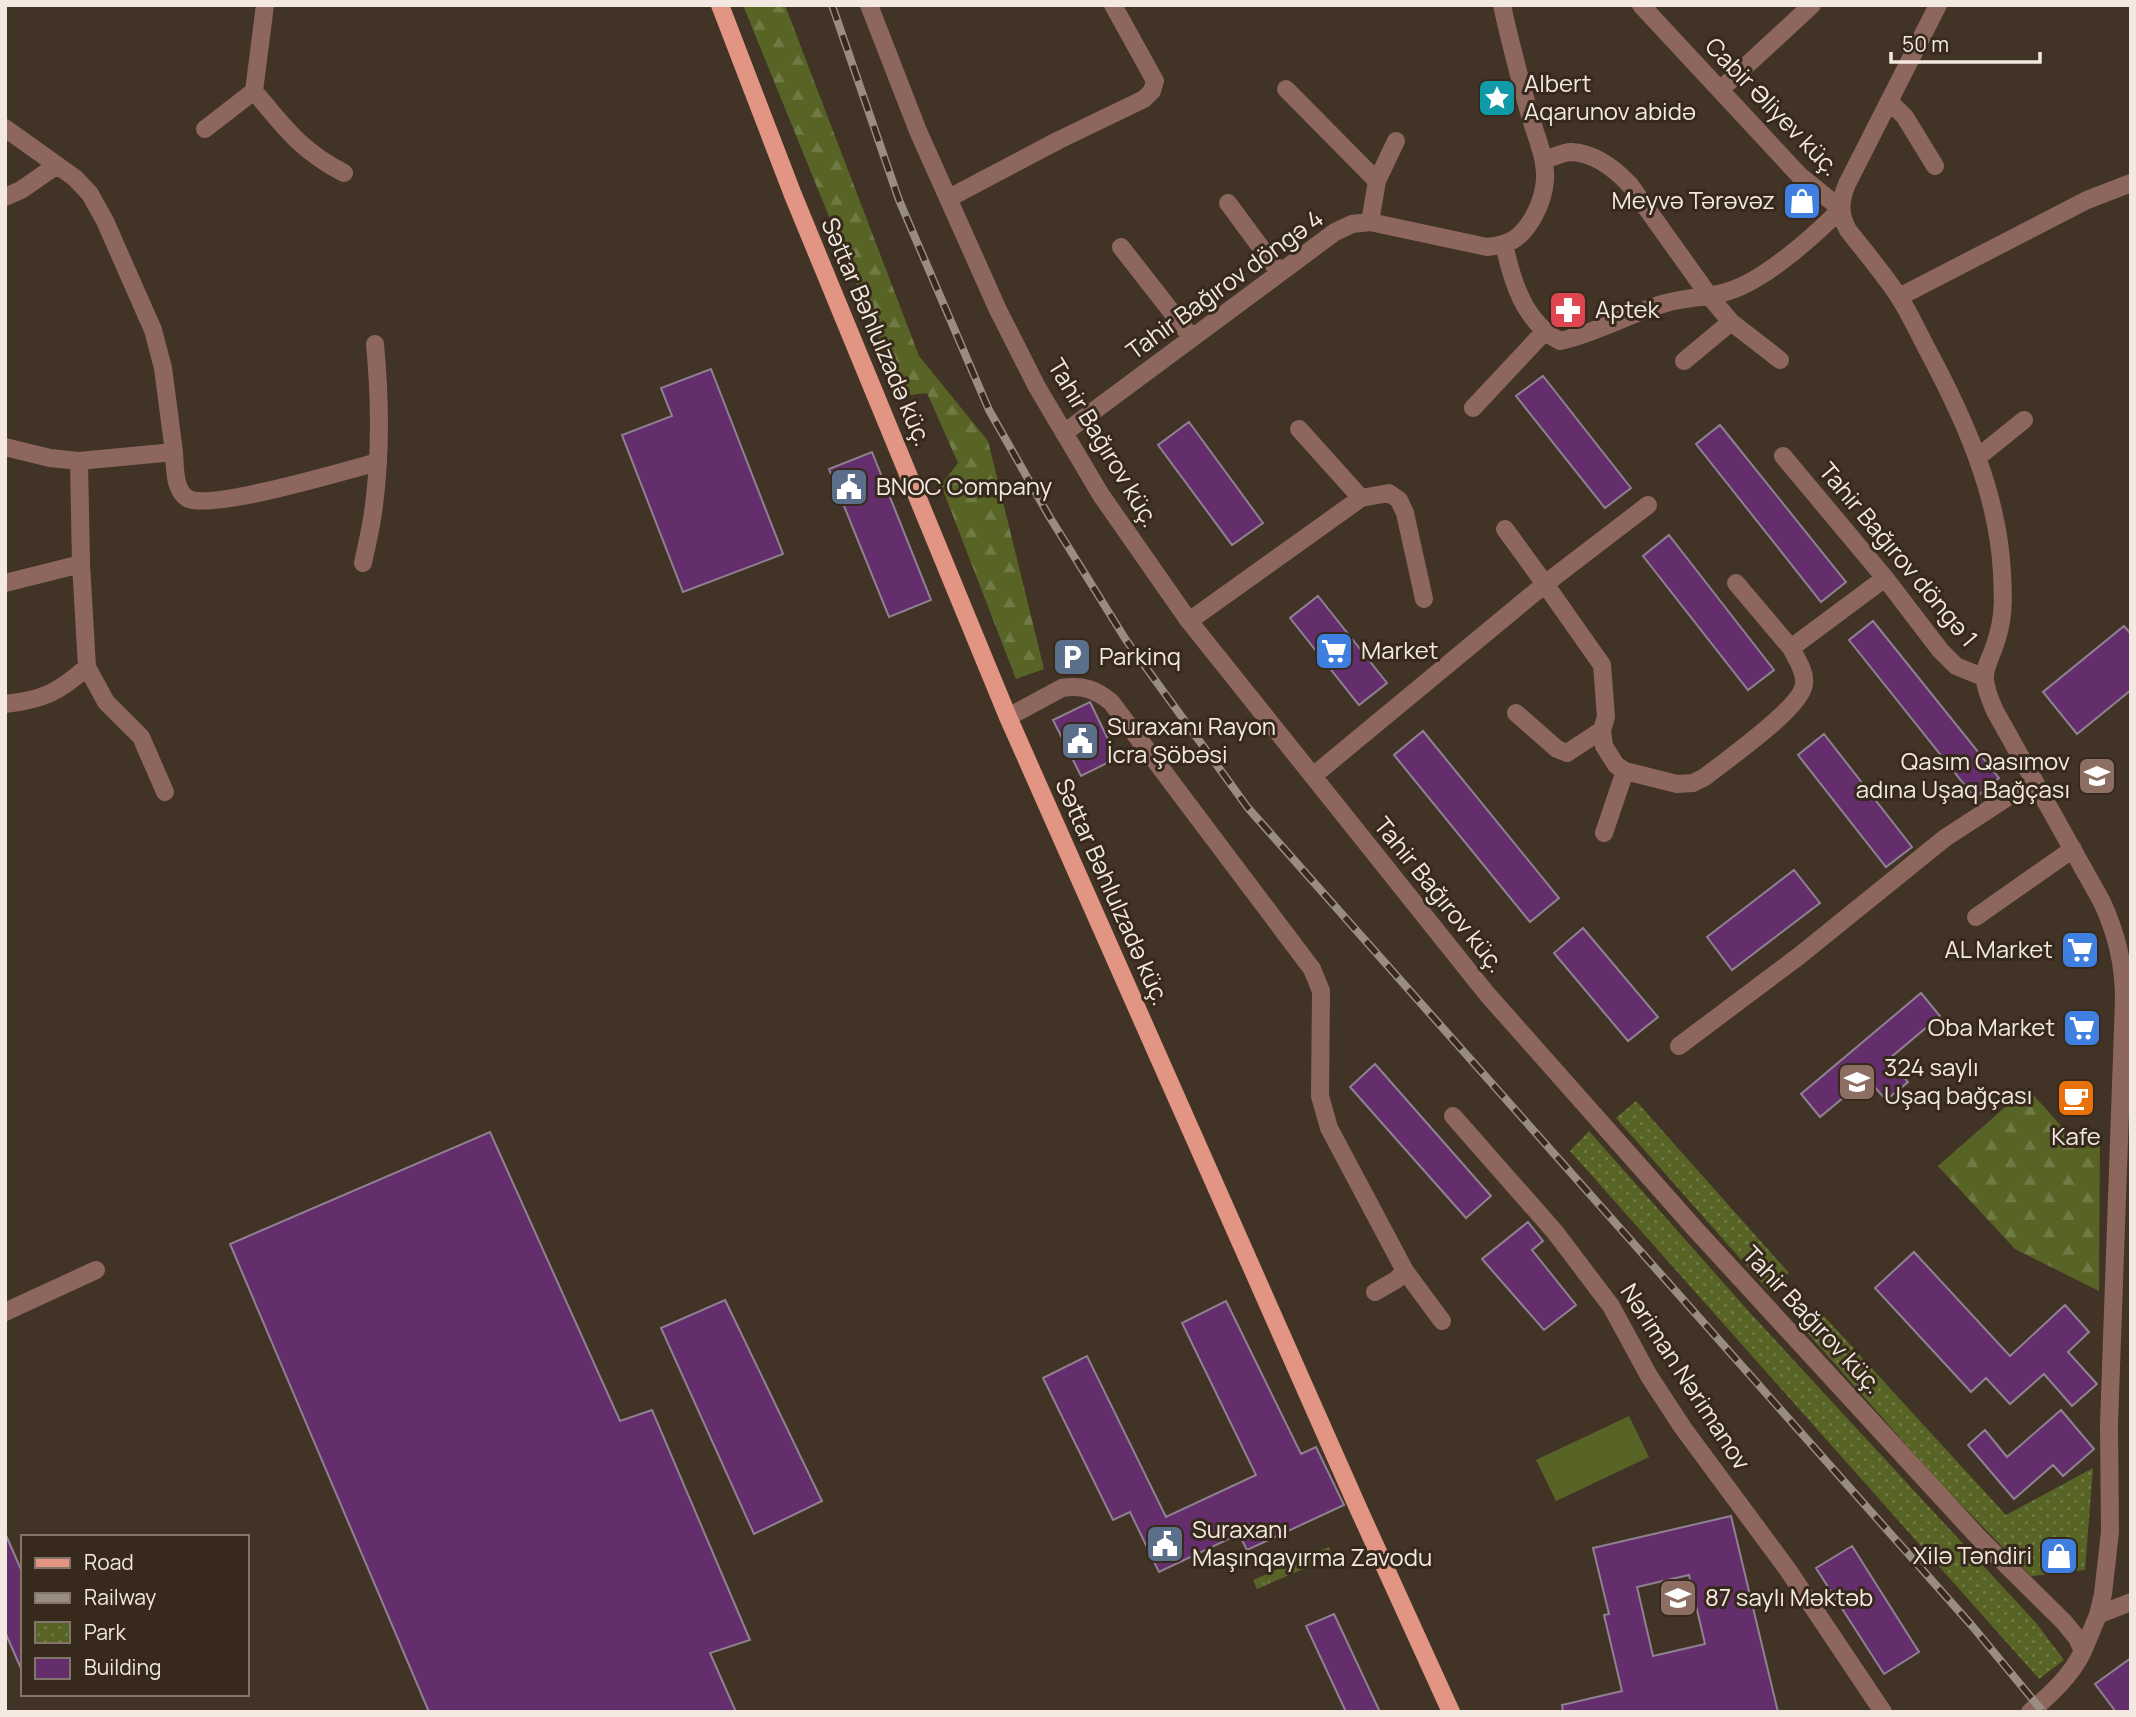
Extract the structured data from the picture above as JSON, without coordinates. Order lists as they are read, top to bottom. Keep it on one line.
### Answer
{"streets":{"main road":["Səttar Bəhlulzadə küç."],"street":["Cabir Əliyev küç.","Tahir Bağırov döngə 4","Tahir Bağırov küç.","Tahir Bağırov döngə 1","Nəriman Nərimanov"]},"crossings":[["Tahir Bağırov döngə 4","Tahir Bağırov küç."]],"places":{"place":["Albert Aqarunov abidə"],"shop":["Meyvə Tərəvəz","Xilə Təndiri"],"pharmacy":["Aptek"],"public building":["BNOC Company","Suraxanı Rayon İcra Şöbəsi","Suraxanı Maşınqayırma Zavodu"],"supermarket":["Market","AL Market","Oba Market"],"parking":["Parkinq"],"school or university":["Qasım Qasımov adına Uşaq Bağçası","324 saylı Uşaq bağçası","87 saylı Məktəb"],"cafe":["Kafe"]},"legend":["Road","Railway","Park","Building"],"scale_bar":"50 m"}
